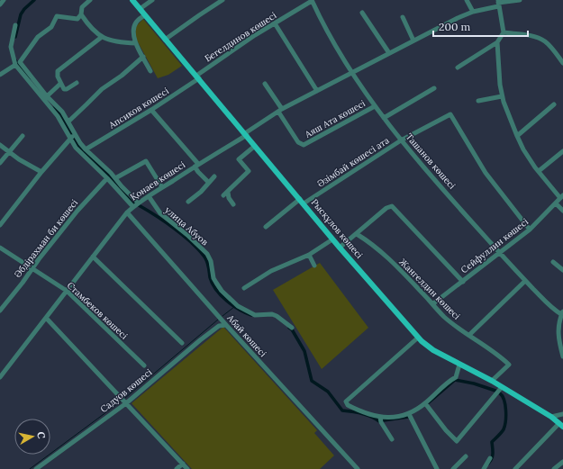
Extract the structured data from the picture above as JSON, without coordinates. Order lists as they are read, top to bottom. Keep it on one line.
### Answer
{"streets":{"main road":["Рысқұлов көшесі"],"street":["Бегелдинов көшесі","Апсиков көшесі","Аяш Ата көшесі","Ташанов көшесі","Әзімбай көшесі ата","Қонаев көшесі","улица Абуов","Әбдірахман би көшесі","Сейфуллин көшесі","Жангелдин көшесі","Стамбеков көшесі","Абай көшесі","Садуов көшесі"]},"crossings":[["Бегелдинов көшесі","Апсиков көшесі"],["Бегелдинов көшесі","Ташанов көшесі"],["Бегелдинов көшесі","Рысқұлов көшесі"],["Апсиков көшесі","Рысқұлов көшесі"],["Аяш Ата көшесі","Ташанов көшесі"],["Аяш Ата көшесі","Қонаев көшесі"],["Ташанов көшесі","Әзімбай көшесі ата"],["Ташанов көшесі","Қонаев көшесі"],["Ташанов көшесі","Сейфуллин көшесі"],["Әзімбай көшесі ата","Рысқұлов көшесі"],["Әзімбай көшесі ата","Сейфуллин көшесі"],["Қонаев көшесі","улица Абуов"],["Қонаев көшесі","Рысқұлов көшесі"],["Қонаев көшесі","Стамбеков көшесі"],["Қонаев көшесі","Абай көшесі"],["Рысқұлов көшесі","Жангелдин көшесі"],["Әбдірахман би көшесі","Стамбеков көшесі"],["Сейфуллин көшесі","Жангелдин көшесі"],["Абай көшесі","Садуов көшесі"]],"scale_bar":"200 m","north":"right"}
